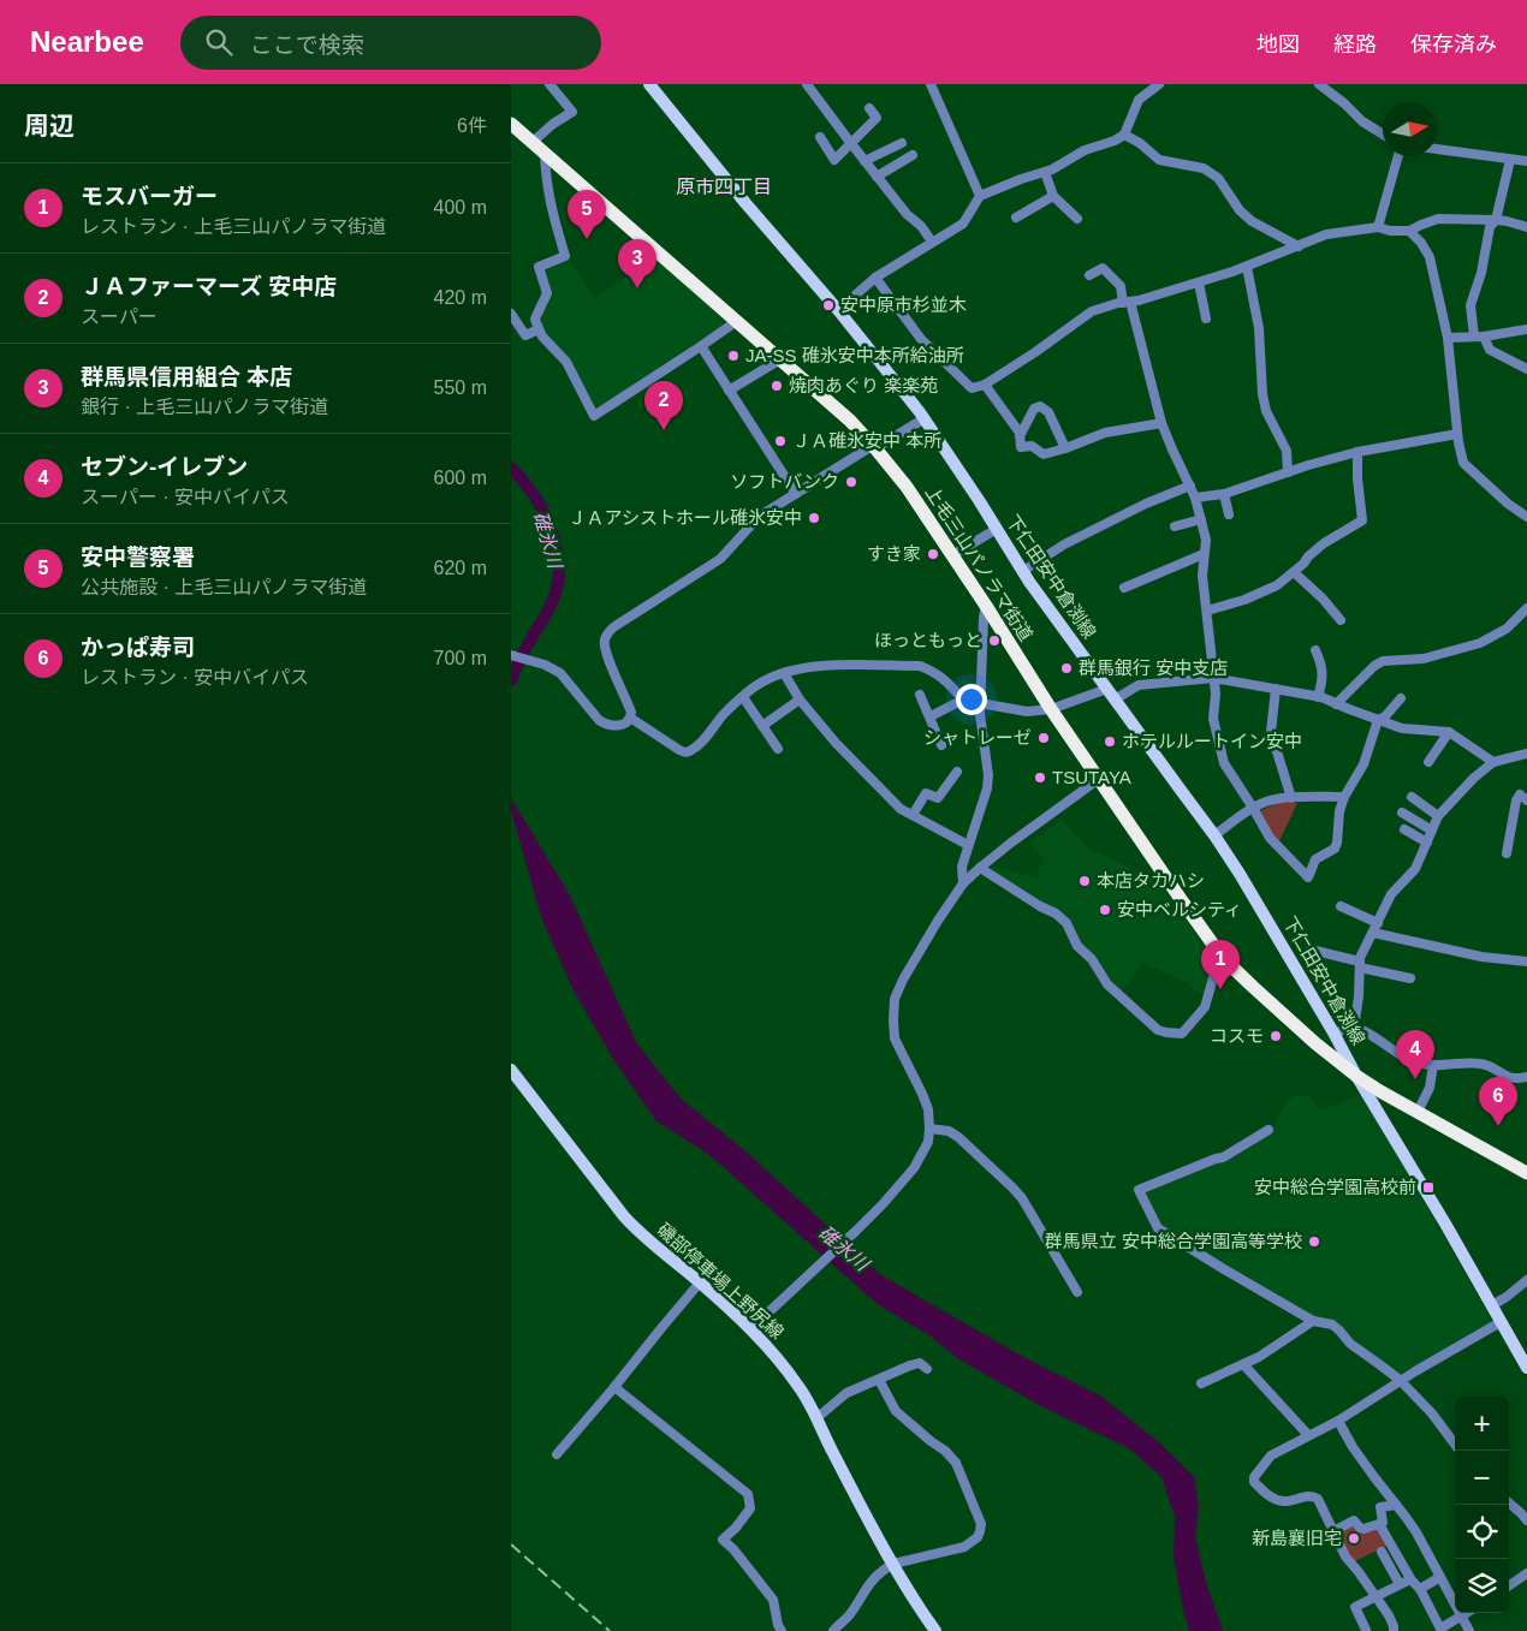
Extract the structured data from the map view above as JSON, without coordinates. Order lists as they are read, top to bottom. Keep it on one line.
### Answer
{"streets":{"highway":["上毛三山パノラマ街道"],"main road":["下仁田安中倉渕線","磯部停車場上野尻線"]},"crossings":[["上毛三山パノラマ街道","下仁田安中倉渕線"]],"districts":["原市四丁目"],"water":["碓氷川"],"places":{"other":["安中原市杉並木","JA-SS 碓氷安中本所給油所","焼肉あぐり 楽楽苑","ＪＡ碓氷安中 本所","ソフトバンク","ＪＡアシストホール碓氷安中","すき家","ほっともっと","群馬銀行 安中支店","シャトレーゼ","ホテルルートイン安中","TSUTAYA","本店タカハシ","安中ベルシティ","コスモ","群馬県立 安中総合学園高等学校","新島襄旧宅"],"transit":["安中総合学園高校前"]},"north":"right","page":{"header":"Nearbee","search":"ここで検索","nav":["地図","経路","保存済み"],"heading":["周辺","6件"],"list":[{"mark":"1","name":"モスバーガー","note":"レストラン · 上毛三山パノラマ街道","value":"400 m"},{"mark":"2","name":"ＪＡファーマーズ 安中店","note":"スーパー","value":"420 m"},{"mark":"3","name":"群馬県信用組合 本店","note":"銀行 · 上毛三山パノラマ街道","value":"550 m"},{"mark":"4","name":"セブン-イレブン","note":"スーパー · 安中バイパス","value":"600 m"},{"mark":"5","name":"安中警察署","note":"公共施設 · 上毛三山パノラマ街道","value":"620 m"},{"mark":"6","name":"かっぱ寿司","note":"レストラン · 安中バイパス","value":"700 m"}],"pins":["5","3","2","1","4","6"],"map_buttons":["+","−"]}}
